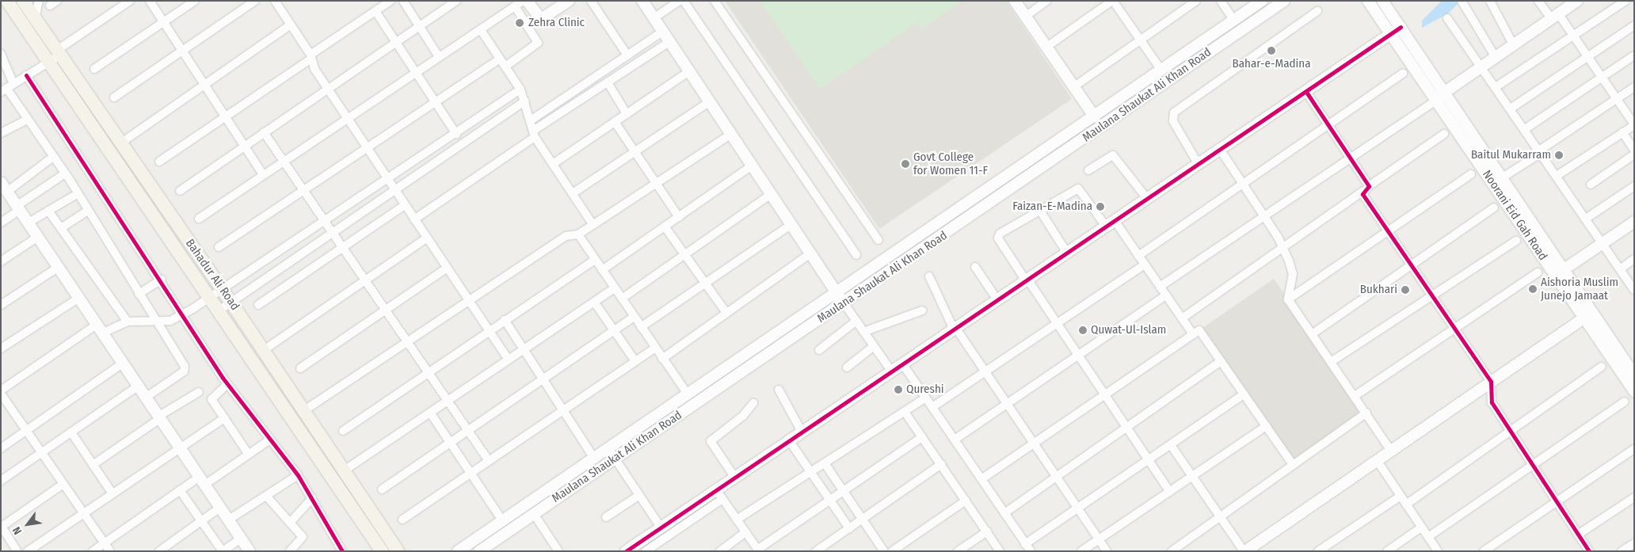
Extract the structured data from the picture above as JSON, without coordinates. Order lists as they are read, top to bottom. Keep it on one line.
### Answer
{"streets":{"main road":["Maulana Shaukat Ali Khan Road","Noorani Eid Gah Road","Bahadur Ali Road"]},"places":["Zehra Clinic","Bahar-e-Madina","Baitul Mukarram","Govt College for Women 11-F","Faizan-E-Madina","Aishoria Muslim Junejo Jamaat","Bukhari","Quwat-Ul-Islam","Qureshi"],"north":"bottom left"}
